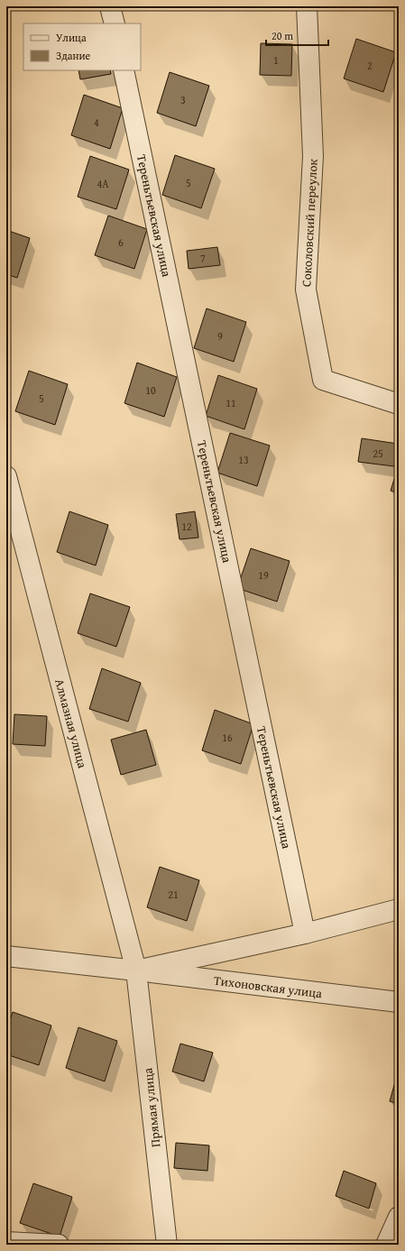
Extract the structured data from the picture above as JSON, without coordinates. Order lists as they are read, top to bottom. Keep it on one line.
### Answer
{"streets":{"street":["Тереньтьевская улица","Соколовский переулок","Алмазная улица","Тихоновская улица","Прямая улица"]},"crossings":[["Алмазная улица","Тихоновская улица"],["Алмазная улица","Прямая улица"],["Тихоновская улица","Прямая улица"]],"house_numbers":["1","2","3","4","5","4А","6","7","9","10","5","11","25","13","12","19","16","21"],"legend":["Улица","Здание"],"scale_bar":"20 m"}
